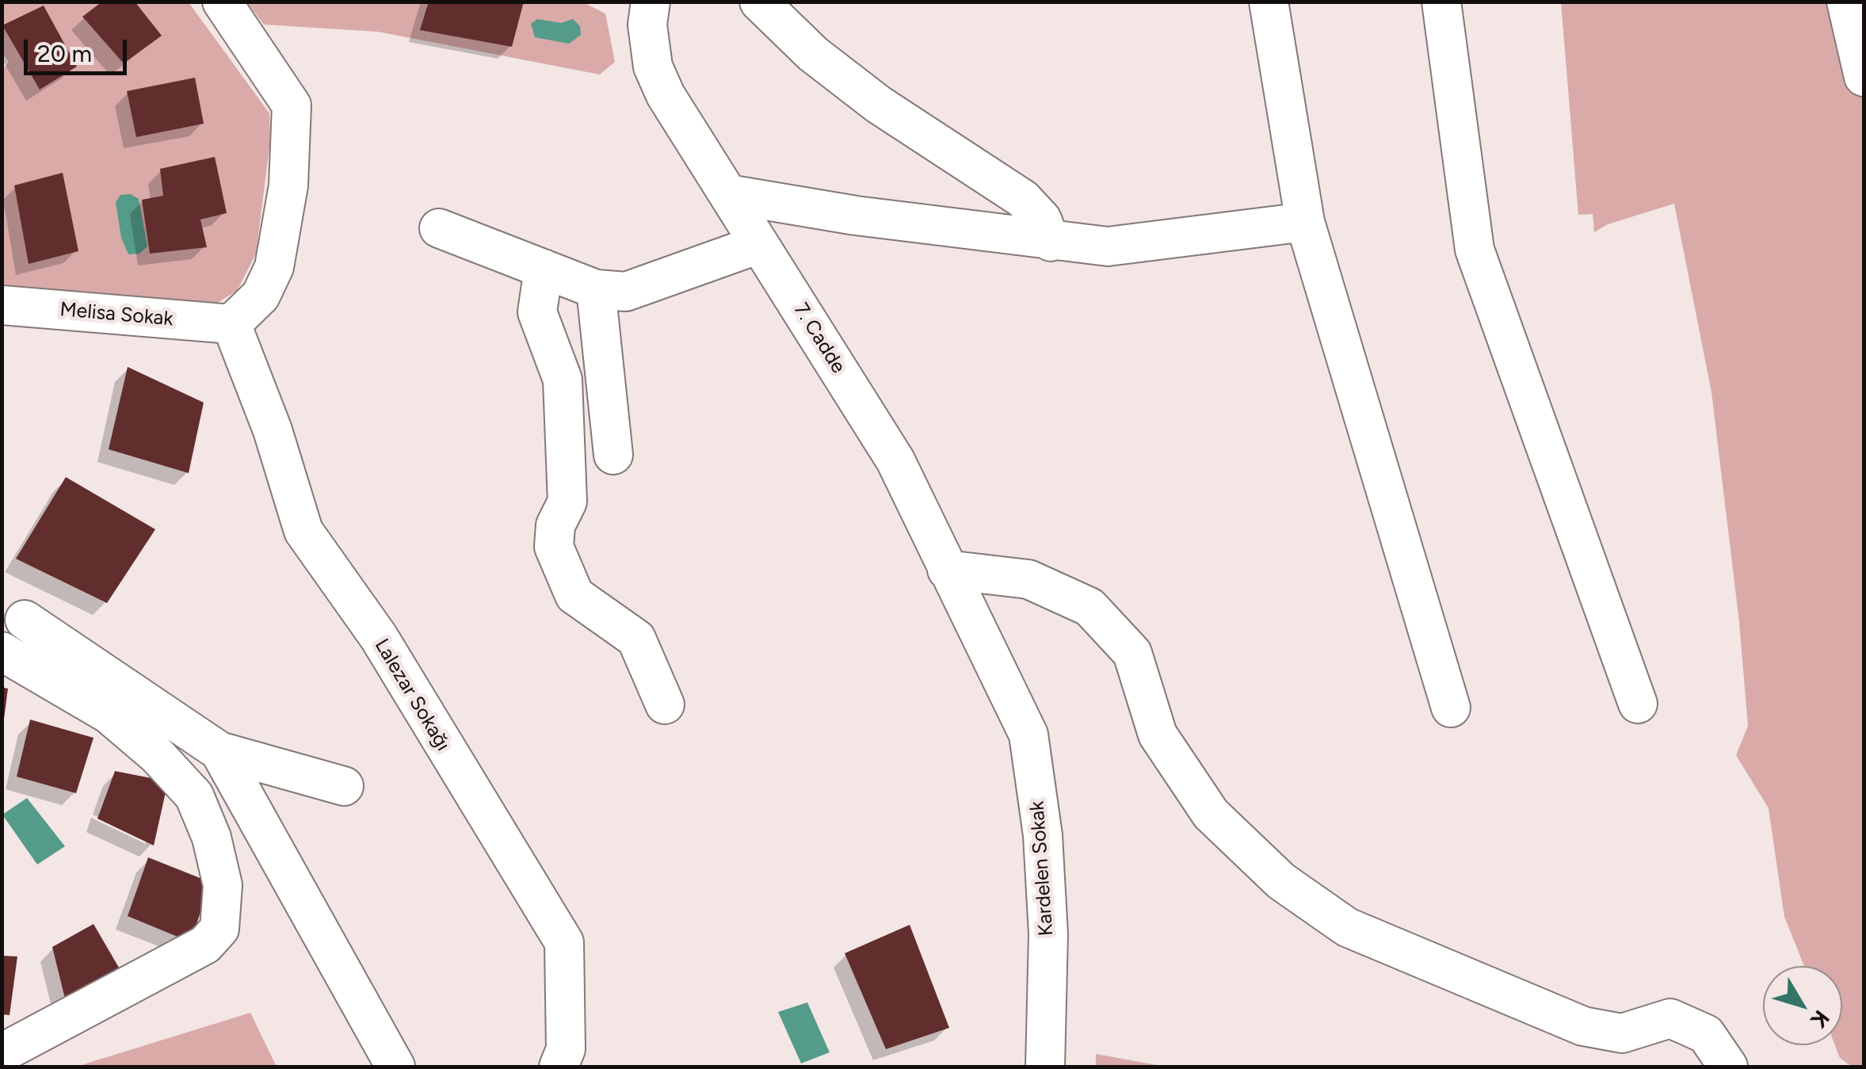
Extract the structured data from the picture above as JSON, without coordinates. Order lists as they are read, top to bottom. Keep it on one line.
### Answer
{"streets":{"street":["Melisa Sokak","7. Cadde","Lalezar Sokağı","Kardelen Sokak"]},"crossings":[["Melisa Sokak","Lalezar Sokağı"],["7. Cadde","Kardelen Sokak"]],"scale_bar":"20 m","north":"bottom right"}
